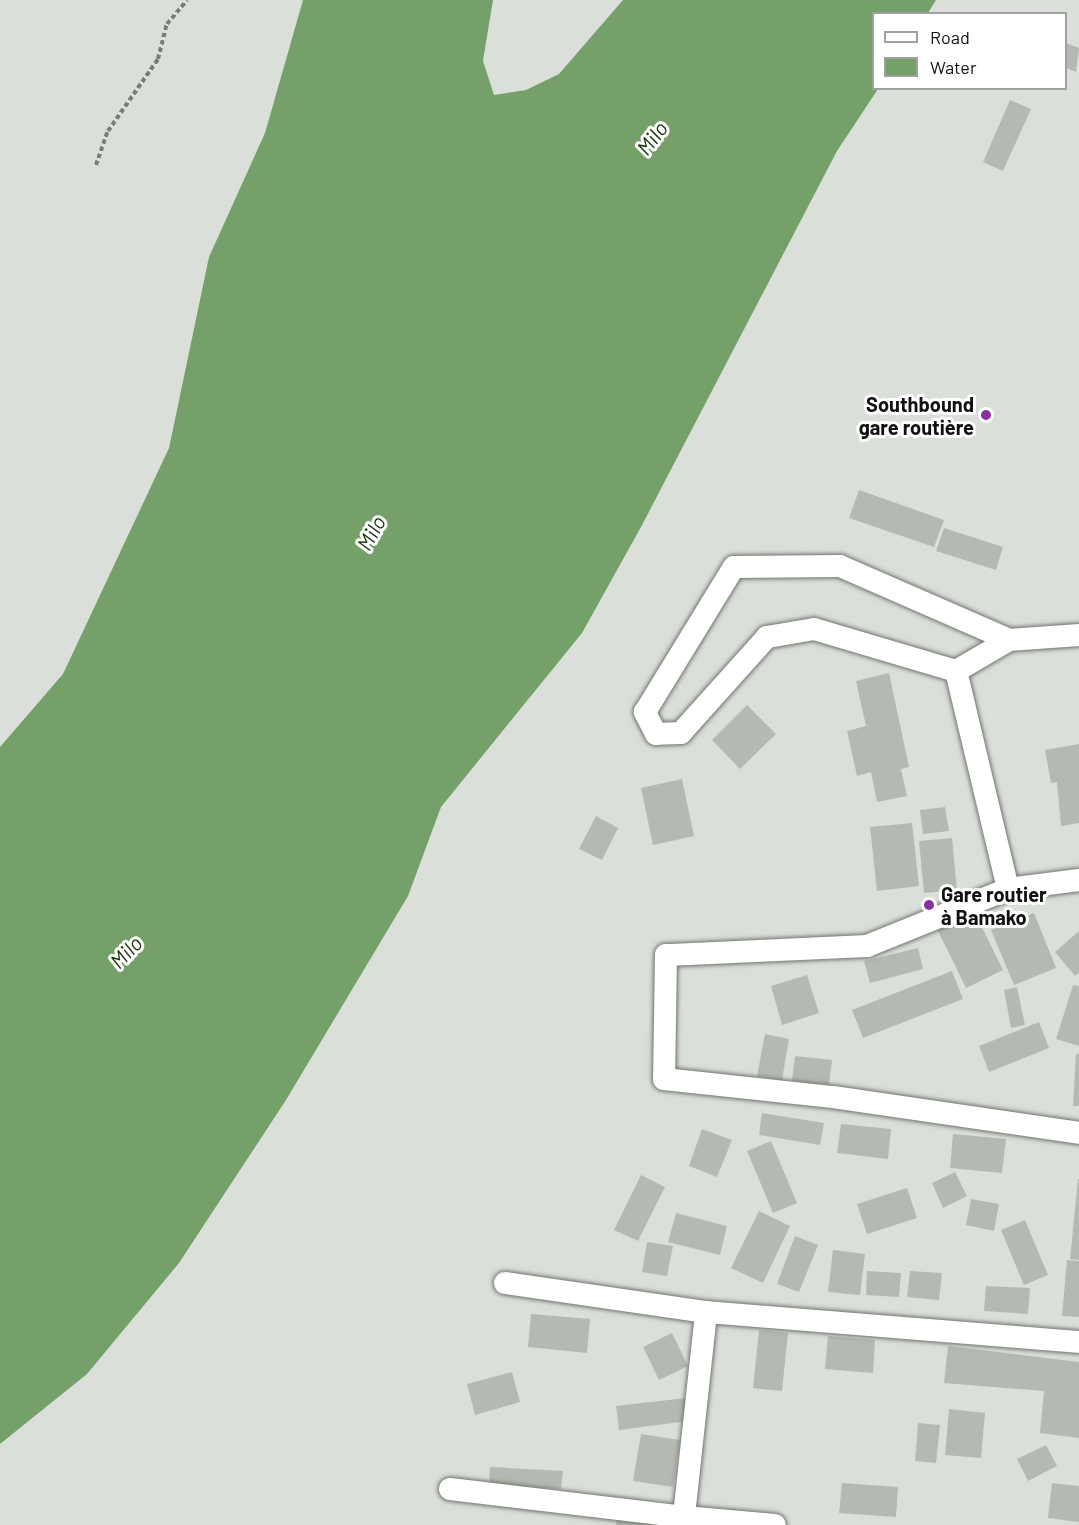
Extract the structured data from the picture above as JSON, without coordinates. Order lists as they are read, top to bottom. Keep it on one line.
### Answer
{"water":["Milo"],"places":["Southbound gare routière","Gare routier à Bamako"],"legend":["Road","Water"]}
